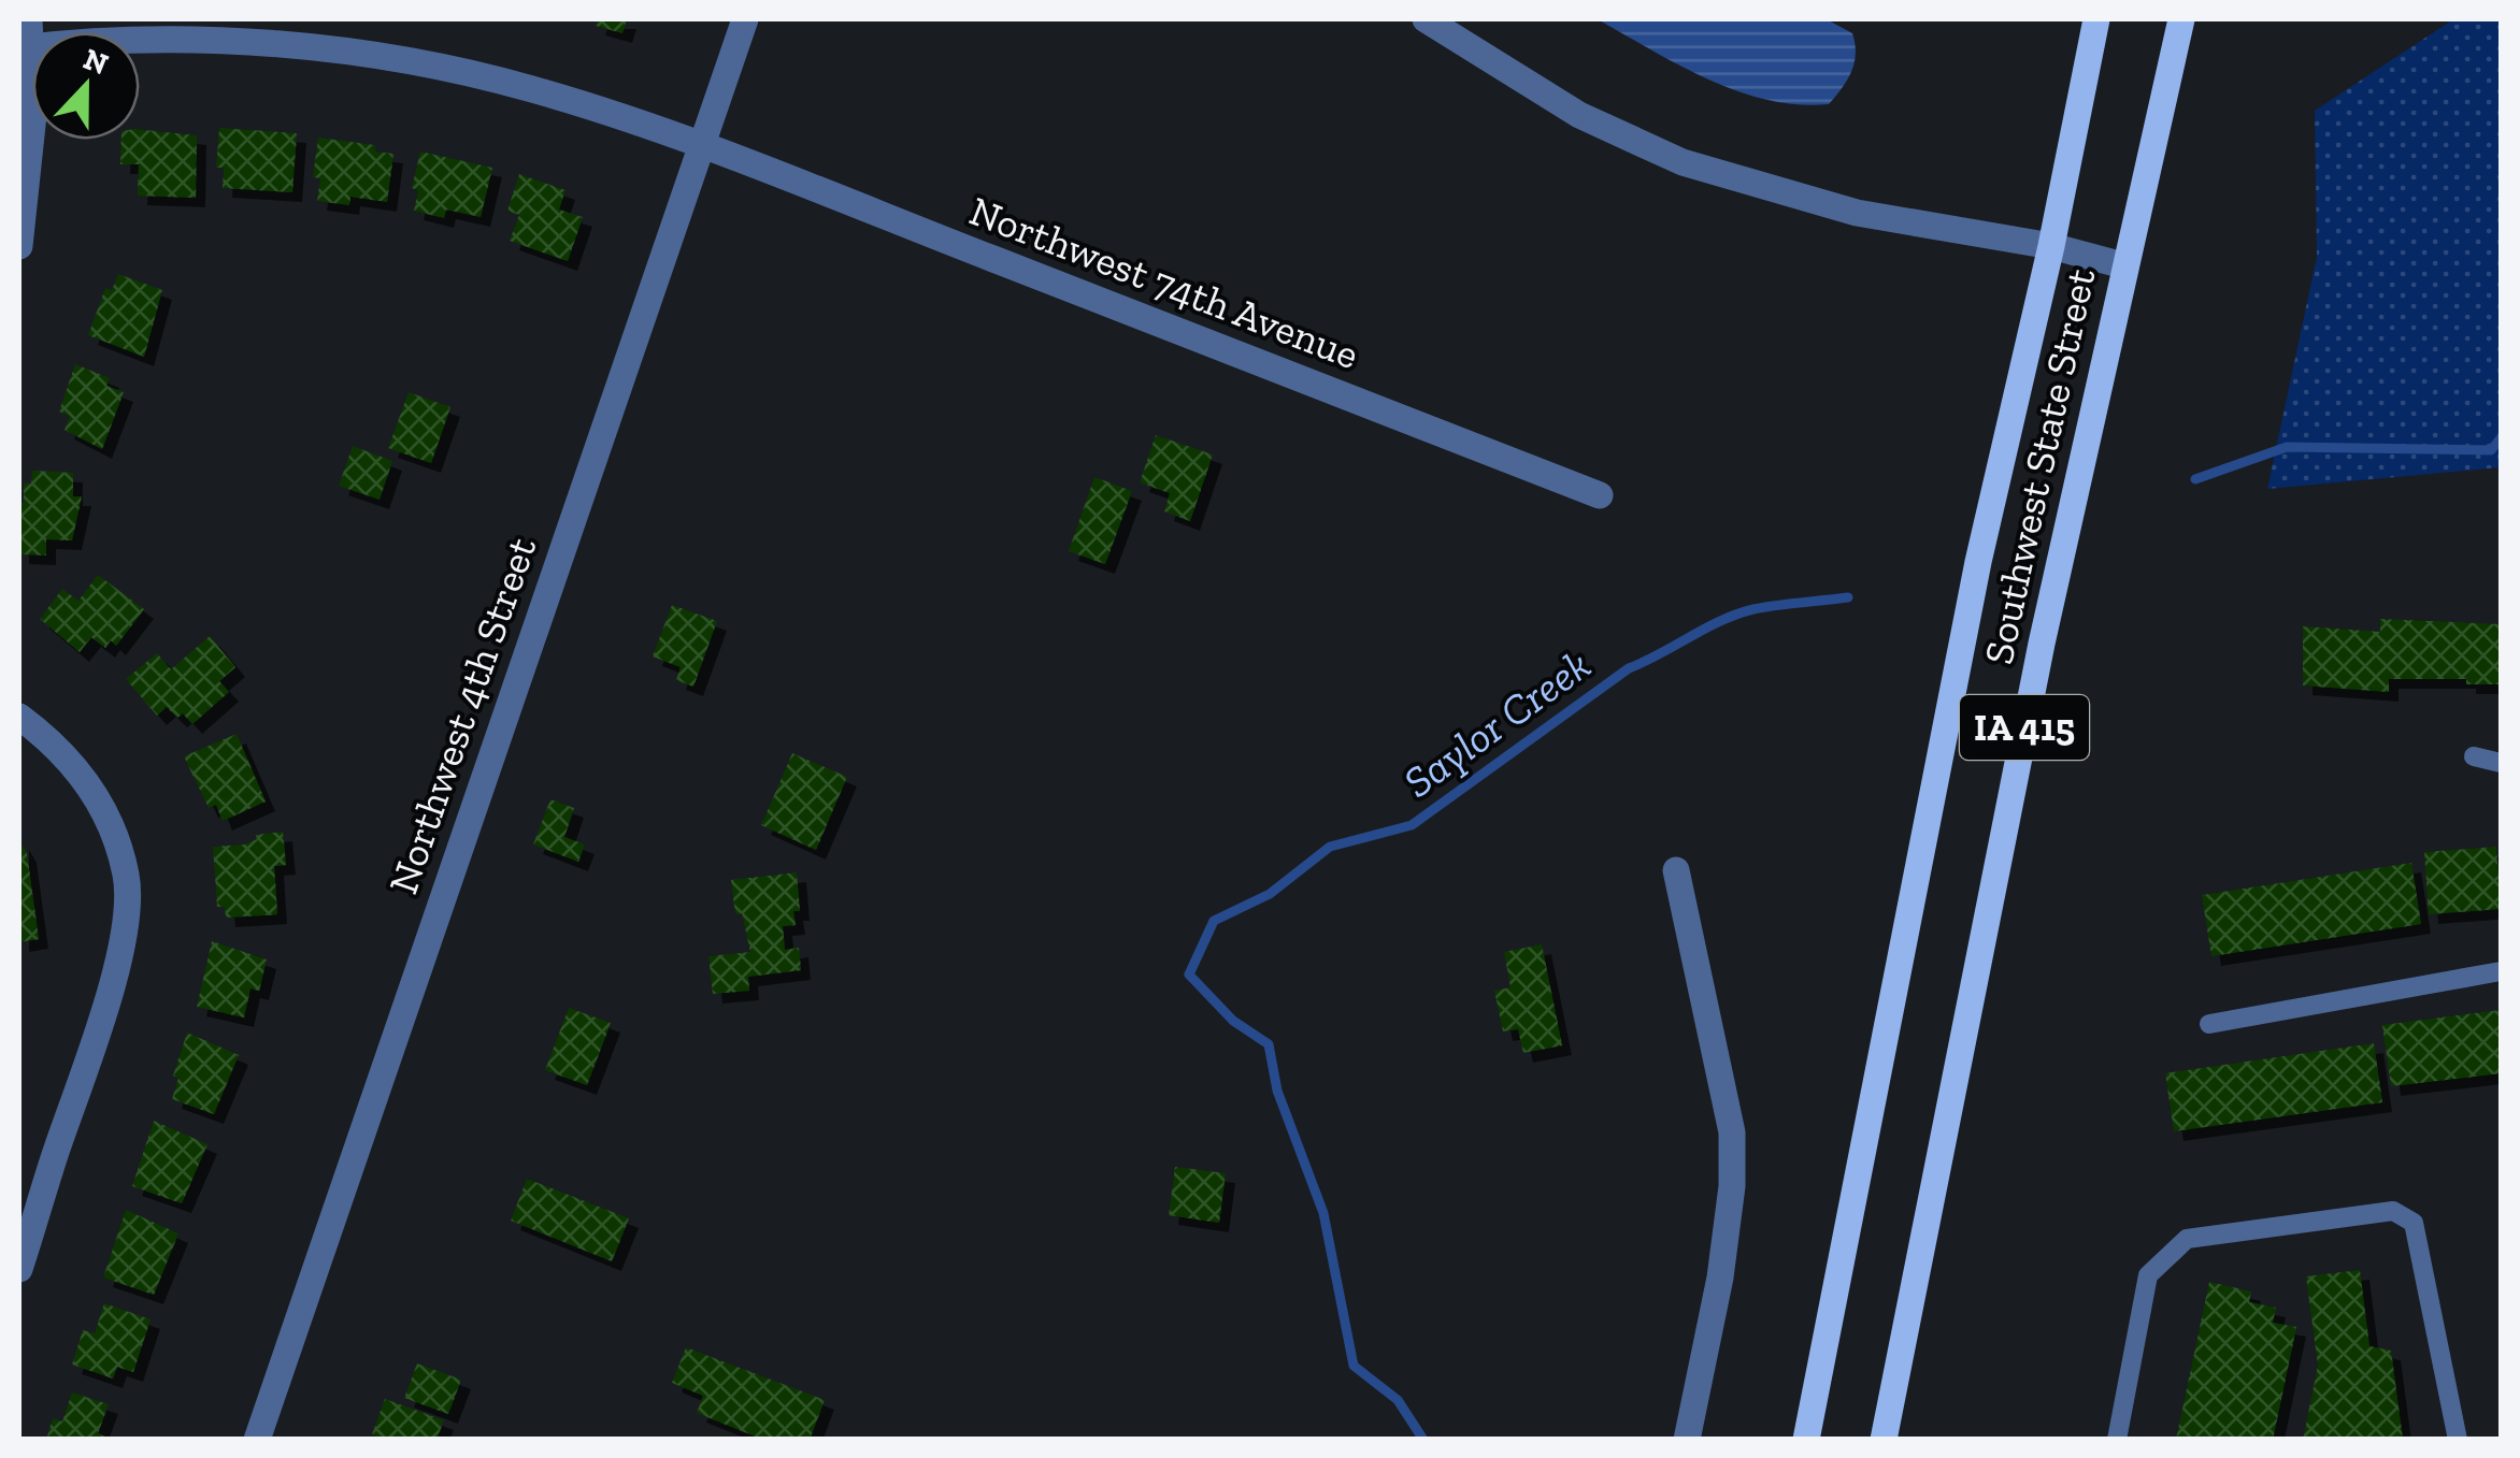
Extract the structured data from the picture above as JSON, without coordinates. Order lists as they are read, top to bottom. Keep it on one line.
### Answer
{"streets":{"main road":["Southwest State Street","IA 415"],"street":["Northwest 74th Avenue","Northwest 4th Street"]},"crossings":[["Northwest 74th Avenue","Northwest 4th Street"]],"water":["Saylor Creek"],"north":"top"}
